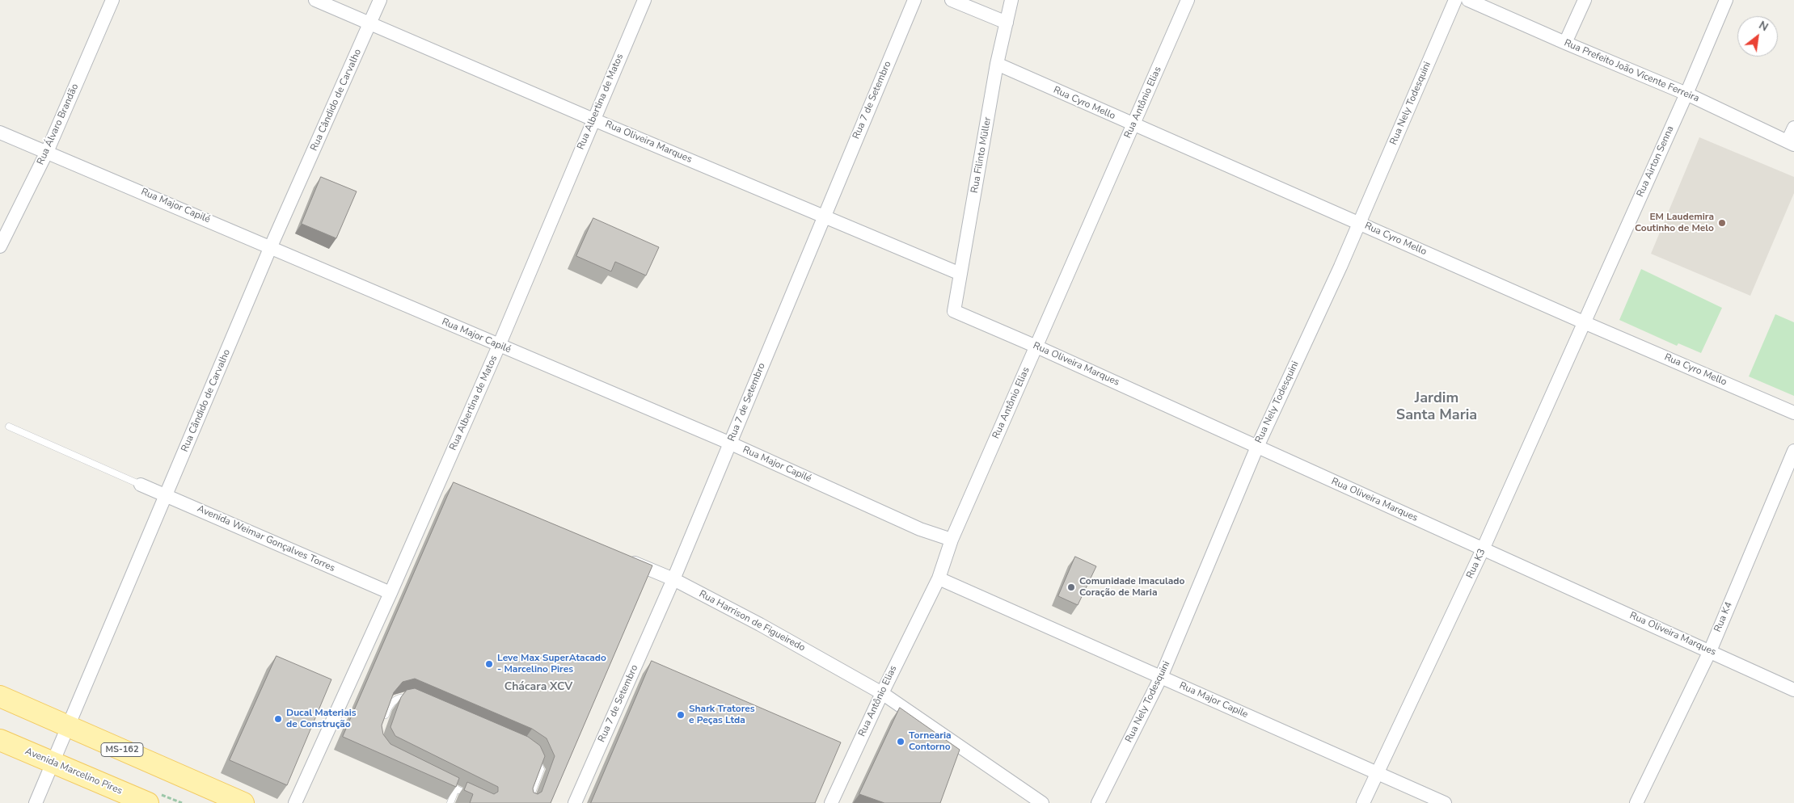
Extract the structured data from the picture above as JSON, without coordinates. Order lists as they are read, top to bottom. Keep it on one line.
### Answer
{"streets":{"main road":["MS-162","Avenida Marcelino Pires"],"street":["Rua Prefeito João Vicente Ferreira","Rua Cândido de Carvalho","Rua 7 de Setembro","Rua Albertina de Matos","Rua Antônio Elias","Rua Cyro Mello","Rua Nely Todesquini","Rua Álvaro Brandão","Rua Oliveira Marques","Rua Filinto Müller","Rua Airton Senna","Rua Major Capilé","Avenida Weimar Gonçalves Torres","Rua K3","Rua K4","Rua Harrison de Figueiredo","Rua Major Capile"]},"crossings":[["Rua Prefeito João Vicente Ferreira","Rua Airton Senna"],["Rua Cândido de Carvalho","Rua Oliveira Marques"],["Rua Cândido de Carvalho","Rua Major Capilé"],["Rua Cândido de Carvalho","Avenida Weimar Gonçalves Torres"],["Rua Cândido de Carvalho","MS-162"],["Rua Cândido de Carvalho","Avenida Marcelino Pires"],["Rua 7 de Setembro","Rua Oliveira Marques"],["Rua 7 de Setembro","Rua Major Capilé"],["Rua 7 de Setembro","Rua Harrison de Figueiredo"],["Rua Albertina de Matos","Rua Oliveira Marques"],["Rua Albertina de Matos","Rua Major Capilé"],["Rua Albertina de Matos","Avenida Weimar Gonçalves Torres"],["Rua Antônio Elias","Rua Cyro Mello"],["Rua Antônio Elias","Rua Oliveira Marques"],["Rua Antônio Elias","Rua Major Capilé"],["Rua Antônio Elias","Rua Harrison de Figueiredo"],["Rua Antônio Elias","Rua Major Capile"],["Rua Cyro Mello","Rua Nely Todesquini"],["Rua Cyro Mello","Rua Filinto Müller"],["Rua Cyro Mello","Rua Airton Senna"],["Rua Cyro Mello","Rua K3"],["Rua Nely Todesquini","Rua Oliveira Marques"],["Rua Nely Todesquini","Rua Major Capile"],["Rua Álvaro Brandão","Rua Major Capilé"],["Rua Oliveira Marques","Rua Filinto Müller"],["Rua Oliveira Marques","Rua K3"],["Rua Oliveira Marques","Rua K4"],["Rua Airton Senna","Rua K3"],["Rua K3","Rua Major Capile"]],"districts":["Jardim Santa Maria","Chácara XCV"],"places":["EM Laudemira Coutinho de Melo","Comunidade Imaculado Coração de Maria","Leve Max SuperAtacado - Marcelino Pires","Shark Tratores e Peças Ltda","Ducal Materiais de Construção","Tornearia Contorno"],"north":"top right"}
